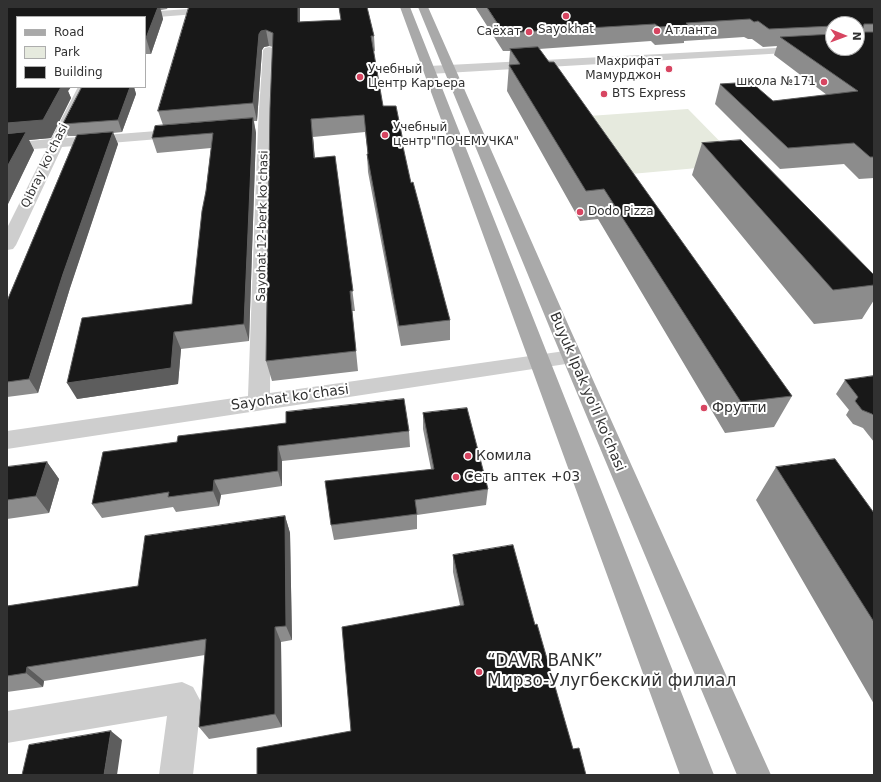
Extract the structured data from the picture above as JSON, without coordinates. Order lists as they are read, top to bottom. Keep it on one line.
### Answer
{"streets":{"main road":["Buyuk Ipak yo'li ko'chasi"],"street":["Qibray ko'chasi","Sayohat 12-berk ko'chasi","Sayohat koʻchasi"]},"crossings":[["Sayohat 12-berk ko'chasi","Sayohat koʻchasi"],["Buyuk Ipak yo'li ko'chasi","Sayohat koʻchasi"]],"places":["Sayokhat","Атланта","Саёхат","Махрифат Мамурджон","Учебный Центр Каръера","школа №171","BTS Express","Учебный центр\"ПОЧЕМУЧКА\"","Dodo Pizza","Фрутти","Комила","Сеть аптек +03","“DAVR BANK” Мирзо-Улугбекский филиал"],"legend":["Road","Park","Building"],"north":"right"}
